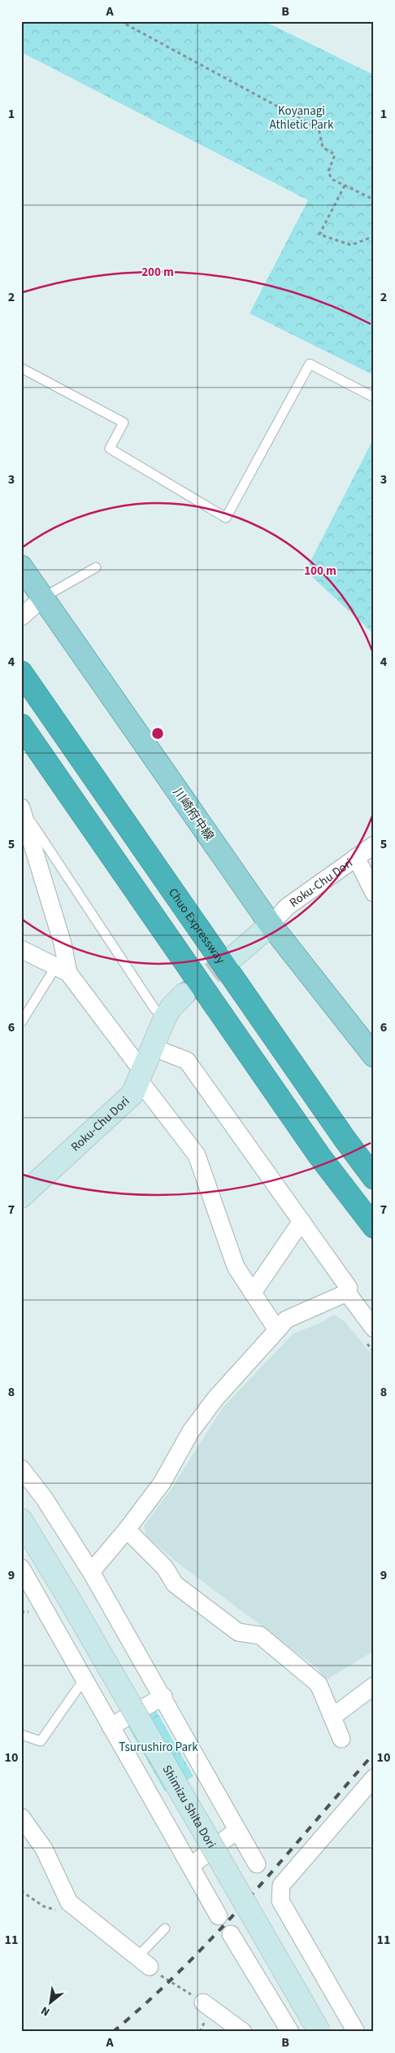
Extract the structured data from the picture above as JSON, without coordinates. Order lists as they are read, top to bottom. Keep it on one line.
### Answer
{"streets":{"highway":["Chuo Expressway"],"main road":["川崎府中線"],"street":["Roku-Chu Dori","Shimizu Shita Dori"]},"crossings":[["川崎府中線","Roku-Chu Dori"]],"parks":["Koyanagi Athletic Park","Tsurushiro Park"],"north":"bottom left","grid":{"columns":["A","B"],"rows":["1","2","3","4","5","6","7","8","9","10","11"]},"rings":["200 m","100 m"]}
